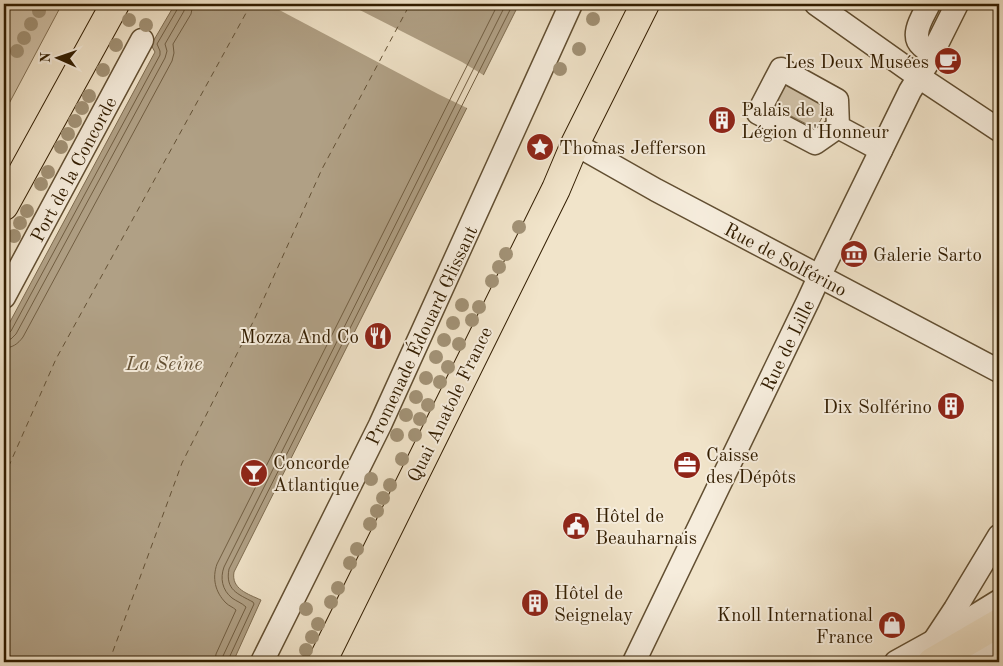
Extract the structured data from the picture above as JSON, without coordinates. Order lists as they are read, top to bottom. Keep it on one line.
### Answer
{"streets":{"main road":["Quai Anatole France"],"street":["Port de la Concorde","Rue de Solférino","Promenade Édouard Glissant","Rue de Lille"]},"crossings":[["Rue de Solférino","Rue de Lille"],["Rue de Solférino","Quai Anatole France"]],"water":["La Seine"],"places":{"cafe":["Les Deux Musées"],"building":["Palais de la Légion d'Honneur","Dix Solférino","Hôtel de Seignelay"],"place":["Thomas Jefferson"],"museum":["Galerie Sarto"],"restaurant":["Mozza And Co"],"office":["Caisse des Dépôts"],"bar":["Concorde Atlantique"],"public building":["Hôtel de Beauharnais"],"shop":["Knoll International France"]},"north":"left"}
